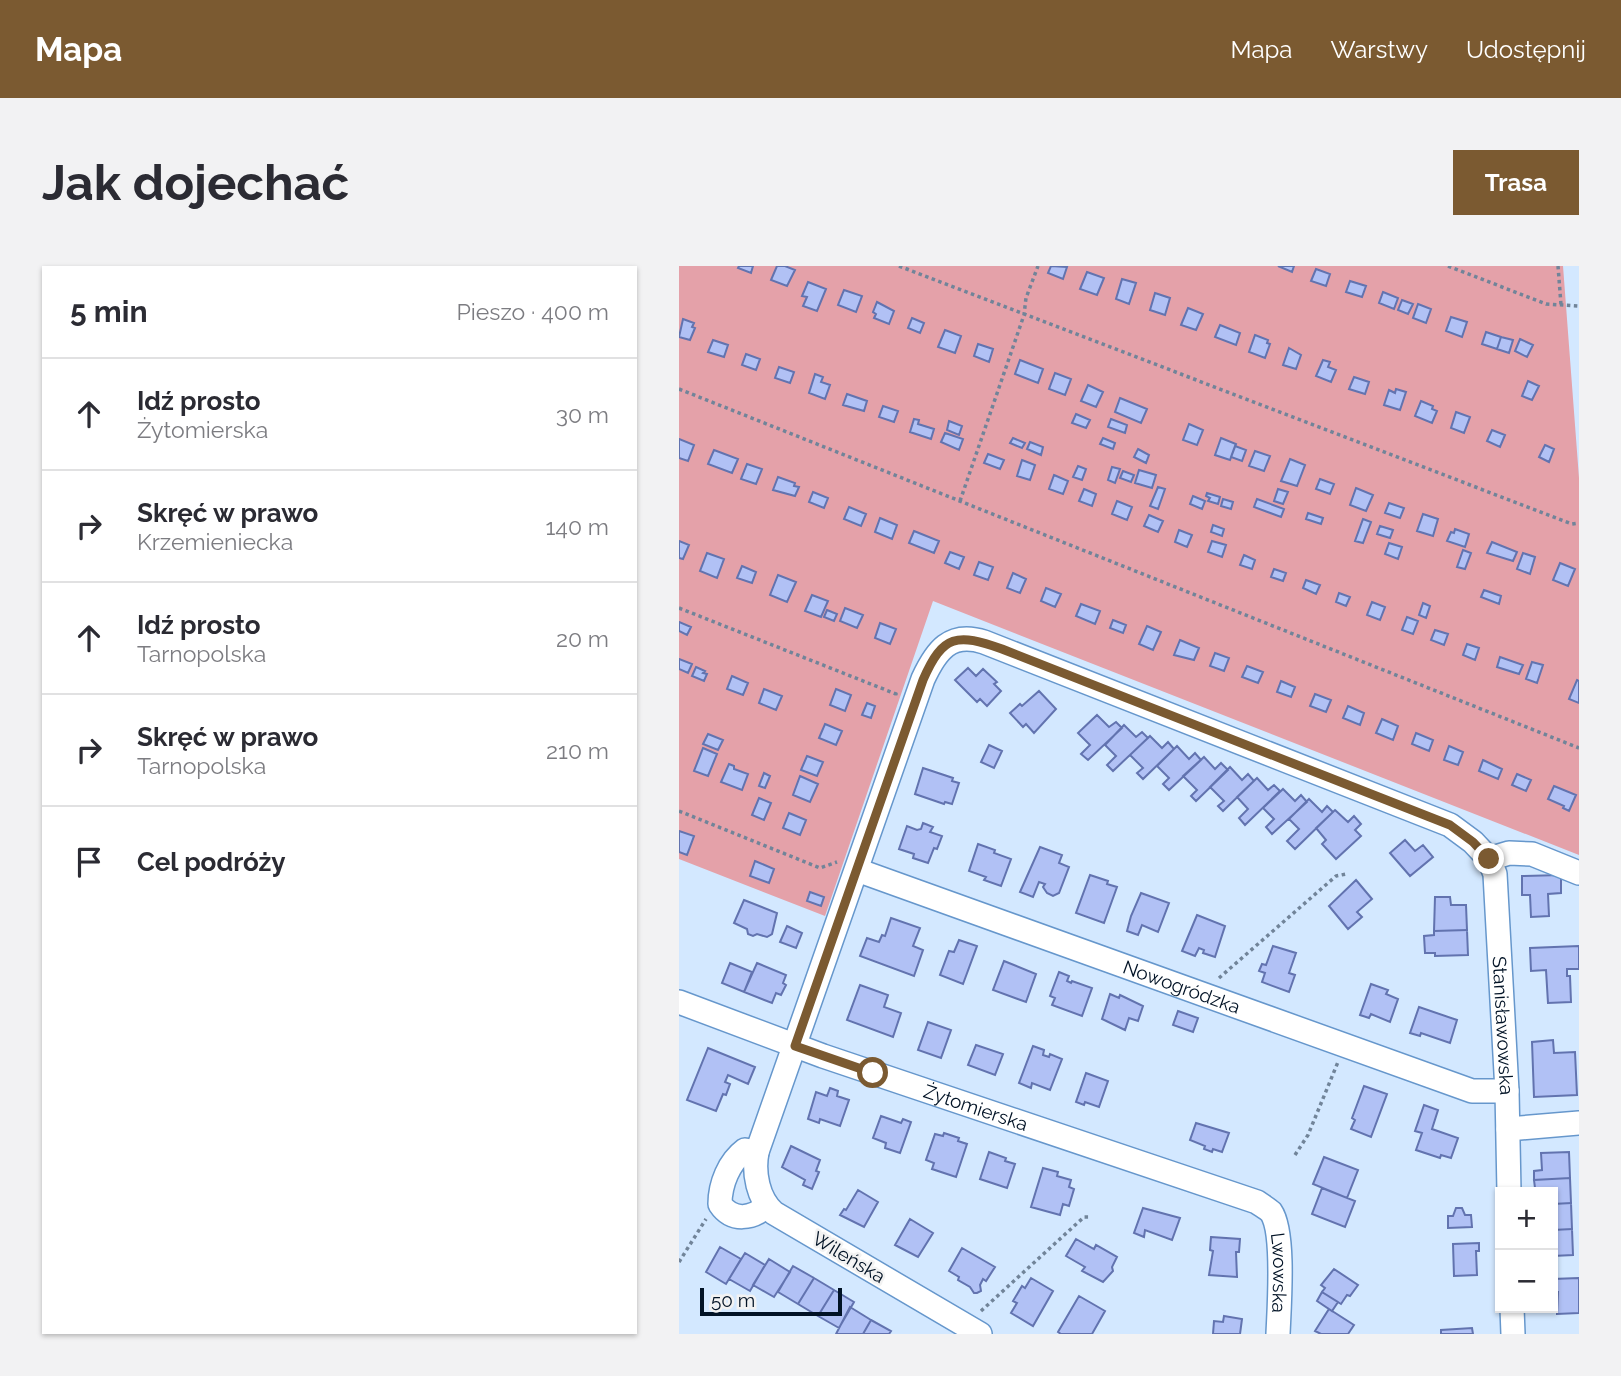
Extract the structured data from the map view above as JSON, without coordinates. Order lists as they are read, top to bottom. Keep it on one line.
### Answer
{"streets":{"street":["Nowogródzka","Stanisławowska","Żytomierska","Wileńska","Lwowska"]},"crossings":[["Nowogródzka","Stanisławowska"],["Żytomierska","Lwowska"]],"scale_bar":"50 m","page":{"header":"Mapa","nav":["Mapa","Warstwy","Udostępnij"],"buttons":"Trasa","title":"Jak dojechać","heading":["5 min","Pieszo · 400 m"],"list":[["Idź prosto","Żytomierska","30 m"],["Skręć w prawo","Krzemieniecka","140 m"],["Idź prosto","Tarnopolska","20 m"],["Skręć w prawo","Tarnopolska","210 m"],"Cel podróży"],"map_buttons":["+","−"],"scale":"50 m"}}
